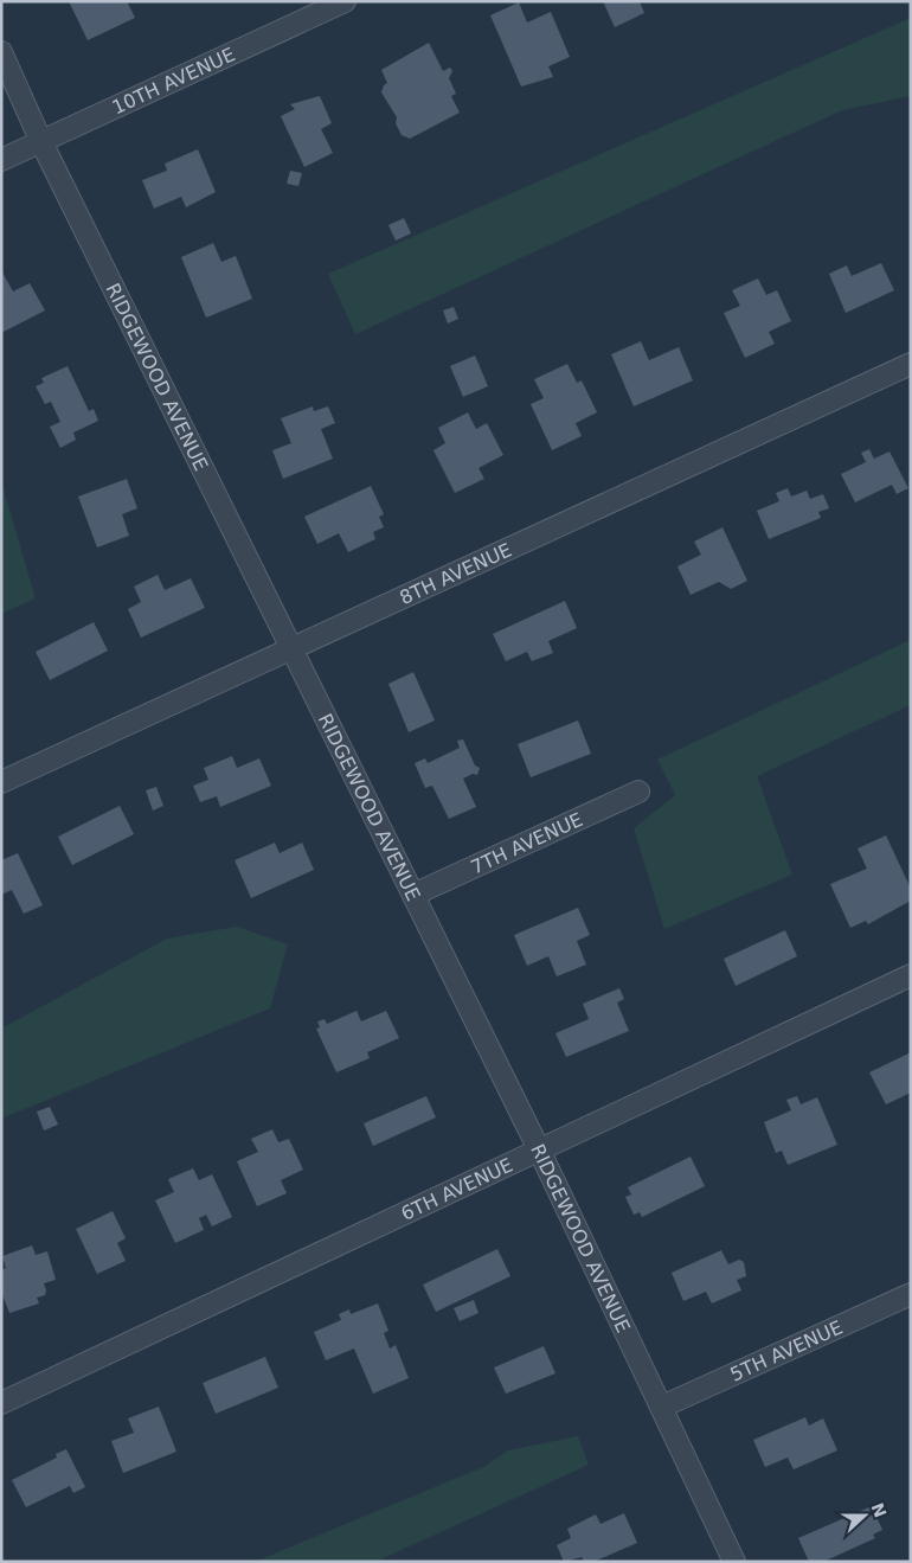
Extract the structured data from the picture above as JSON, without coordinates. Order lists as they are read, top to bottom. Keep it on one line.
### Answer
{"streets":{"street":["10TH AVENUE","RIDGEWOOD AVENUE","8TH AVENUE","7TH AVENUE","6TH AVENUE","5TH AVENUE"]},"crossings":[["10TH AVENUE","RIDGEWOOD AVENUE"],["RIDGEWOOD AVENUE","8TH AVENUE"],["RIDGEWOOD AVENUE","7TH AVENUE"],["RIDGEWOOD AVENUE","6TH AVENUE"],["RIDGEWOOD AVENUE","5TH AVENUE"]],"north":"right"}
